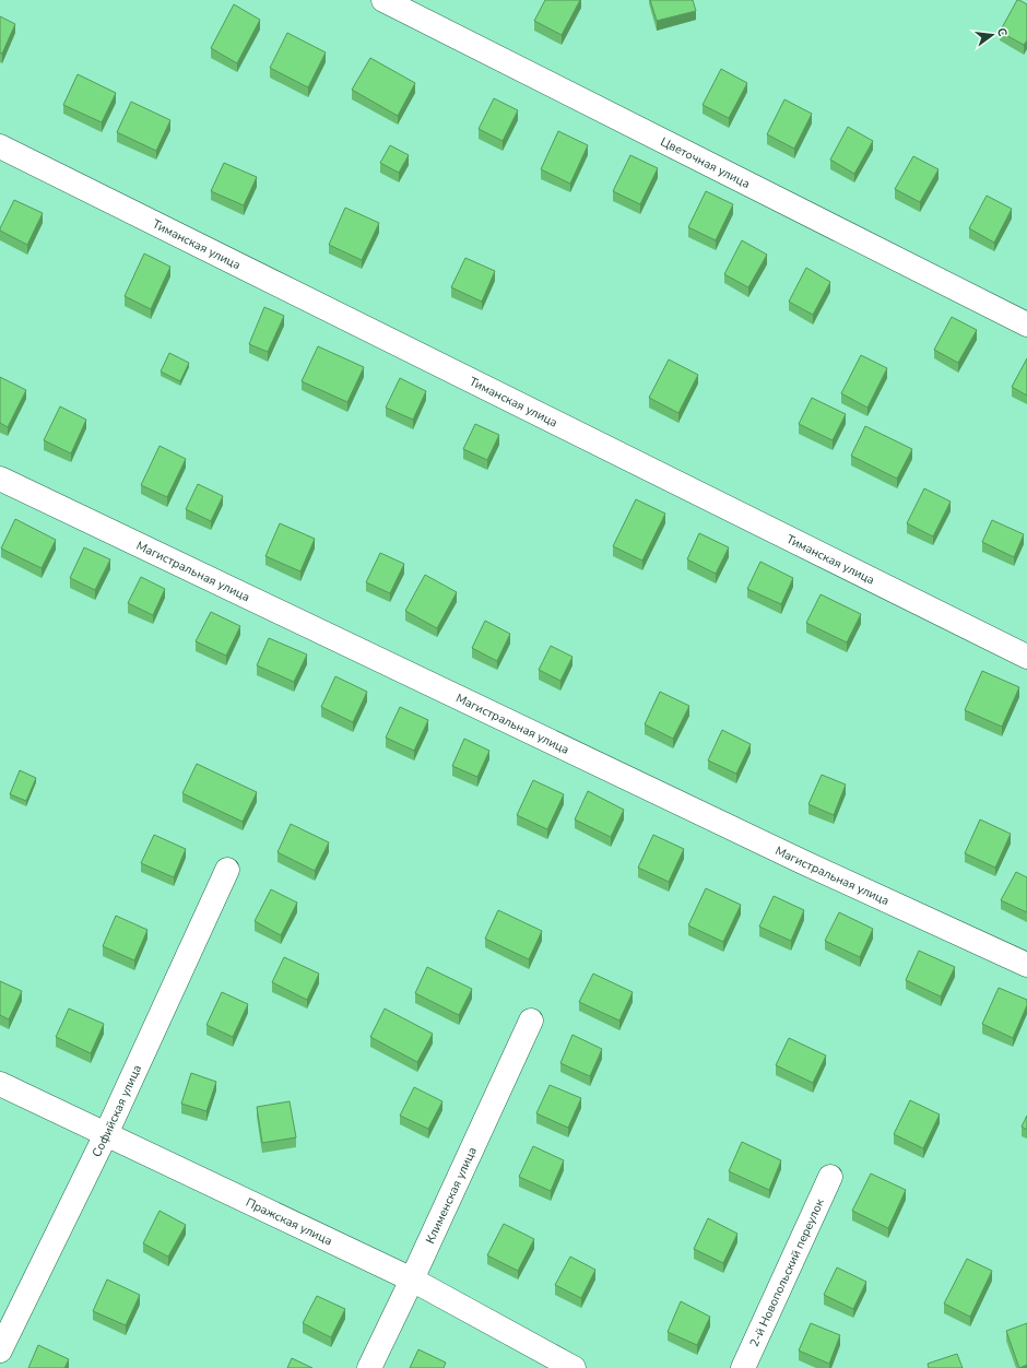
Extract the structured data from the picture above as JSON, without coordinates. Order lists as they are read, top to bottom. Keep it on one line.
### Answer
{"streets":{"street":["Цветочная улица","Тиманская улица","Магистральная улица","Софийская улица","Клименская улица","Пражская улица","2-й Новопольский переулок"]},"crossings":[["Софийская улица","Пражская улица"],["Клименская улица","Пражская улица"]],"north":"right"}
